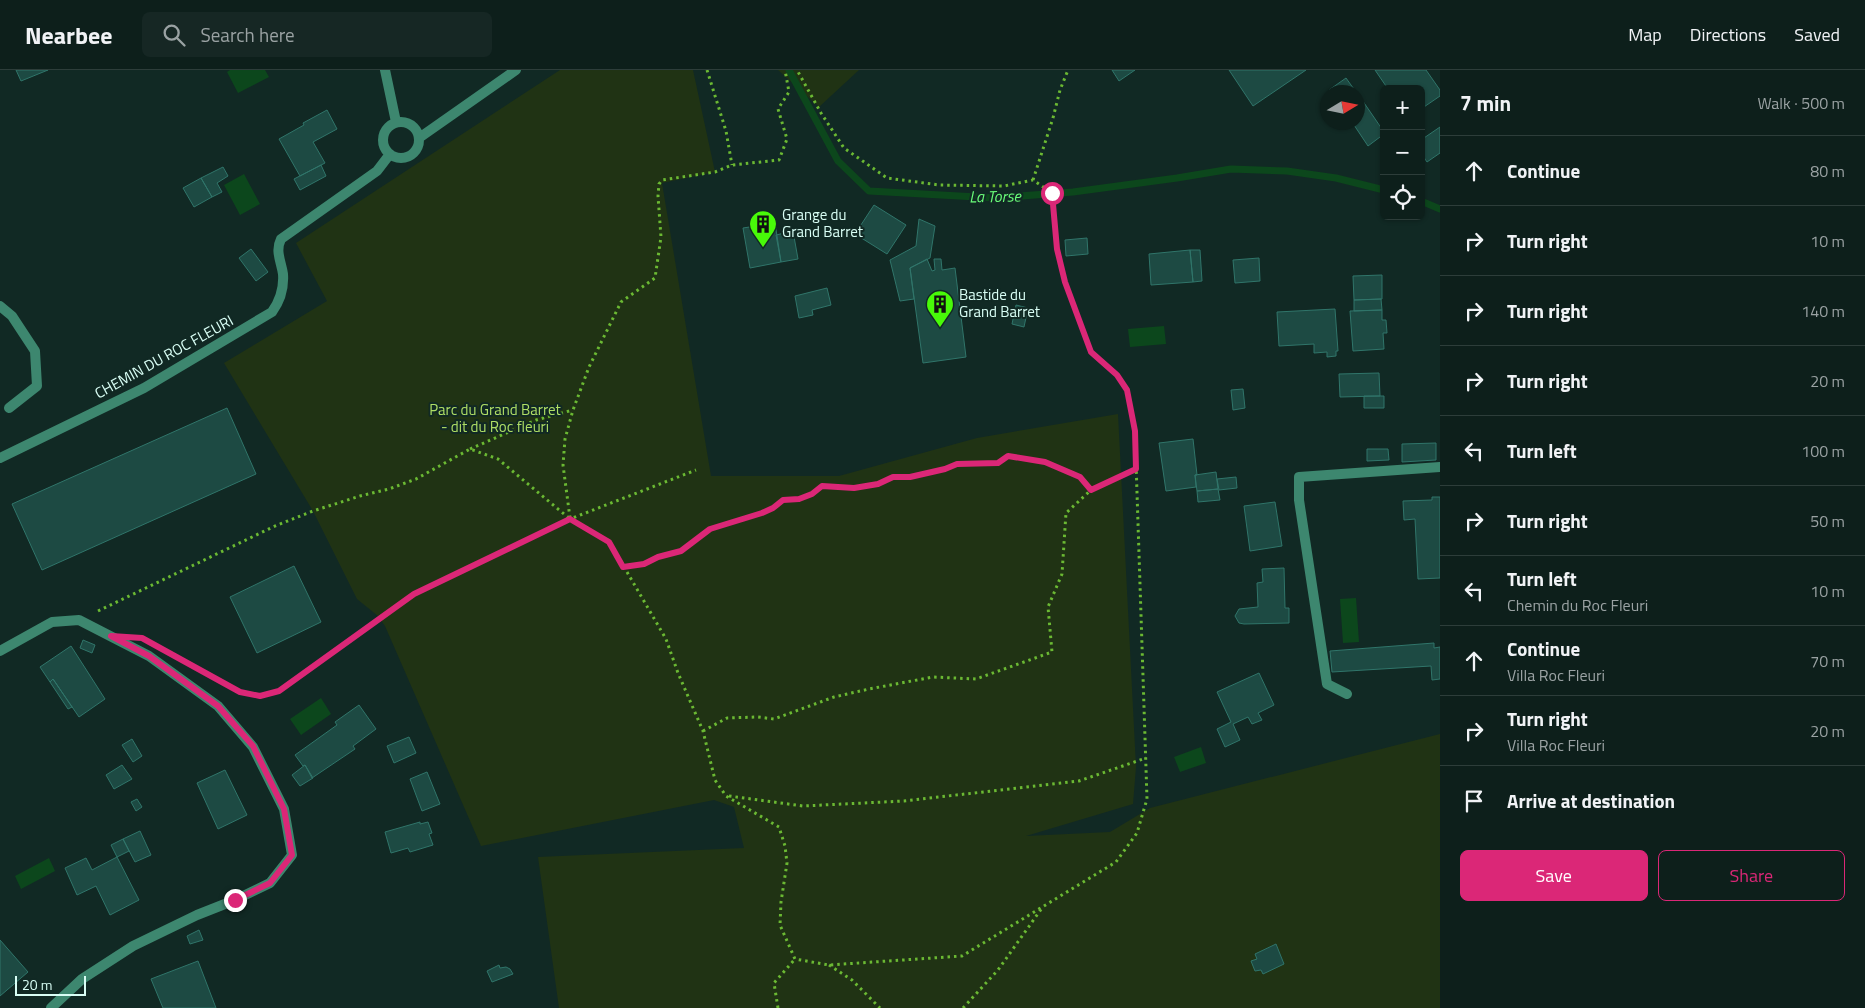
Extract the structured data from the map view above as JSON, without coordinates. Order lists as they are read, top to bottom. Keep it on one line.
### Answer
{"streets":{"street":["CHEMIN DU ROC FLEURI"]},"water":["La Torse"],"parks":["Parc du Grand Barret - dit du Roc fleuri"],"places":{"building":["Grange du Grand Barret","Bastide du Grand Barret"]},"scale_bar":"20 m","north":"right","page":{"header":"Nearbee","search":"Search here","nav":["Map","Directions","Saved"],"heading":["7 min","Walk · 500 m"],"map_buttons":["+","−"],"list":[["Continue","80 m"],["Turn right","10 m"],["Turn right","140 m"],["Turn right","20 m"],["Turn left","100 m"],["Turn right","50 m"],["Turn left","Chemin du Roc Fleuri","10 m"],["Continue","Villa Roc Fleuri","70 m"],["Turn right","Villa Roc Fleuri","20 m"],"Arrive at destination"],"buttons":["Save","Share"],"scale":"20 m"}}
